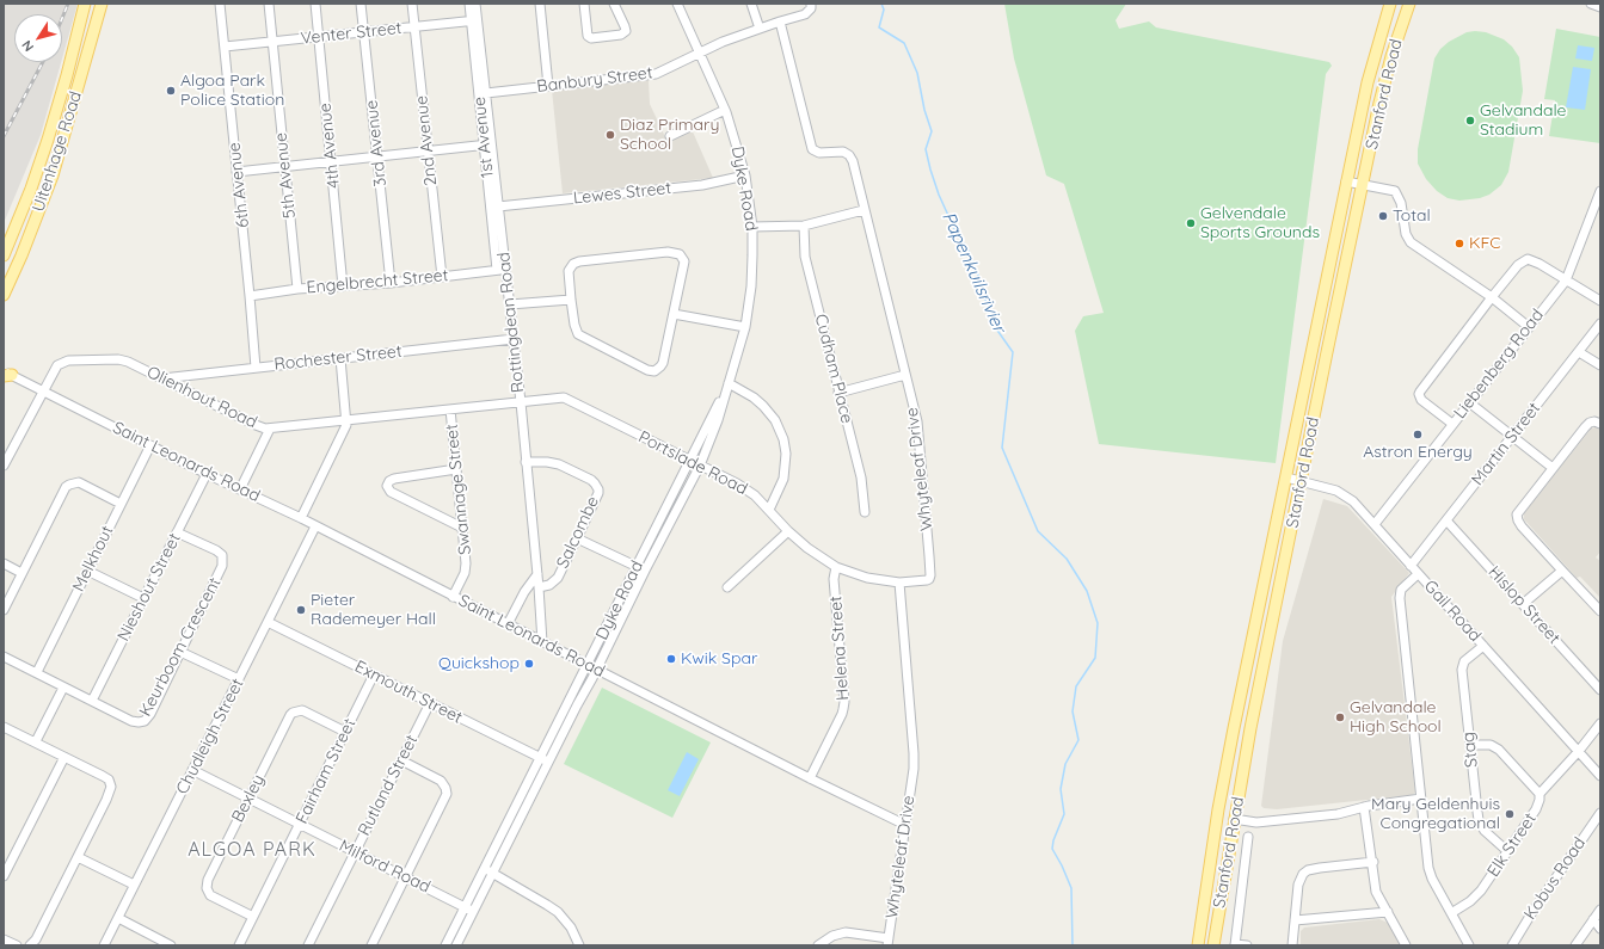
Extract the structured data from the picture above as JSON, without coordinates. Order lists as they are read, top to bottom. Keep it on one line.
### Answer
{"streets":{"main road":["Stanford Road","Uitenhage Road"],"street":["Venter Street","Banbury Street","1st Avenue","2nd Avenue","3rd Avenue","4th Avenue","5th Avenue","6th Avenue","Dyke Road","Lewes Street","Engelbrecht Street","Rottingdean Road","Rochester Street","Liebenberg Road","Cudham Place","Olienhout Road","Martin Street","Saint Leonards Road","Portslade Road","Whyteleaf Drive","Swannage Street","Salcombe","Melkhout","Nieshout Street","Hislop Street","Gail Road","Keurboom Crescent","Helena Street","Exmouth Street","Chudleigh Street","Stag","Fairham Street","Rutland Street","Bexley","Elk Street","Milford Road","Kobus Road"]},"crossings":[["Venter Street","1st Avenue"],["Venter Street","2nd Avenue"],["Venter Street","3rd Avenue"],["Venter Street","4th Avenue"],["Venter Street","5th Avenue"],["Venter Street","6th Avenue"],["Venter Street","Rottingdean Road"],["Banbury Street","Dyke Road"],["Banbury Street","Rottingdean Road"],["Banbury Street","Whyteleaf Drive"],["Stanford Road","Gail Road"],["1st Avenue","Engelbrecht Street"],["1st Avenue","Rottingdean Road"],["2nd Avenue","Engelbrecht Street"],["3rd Avenue","Engelbrecht Street"],["4th Avenue","Engelbrecht Street"],["5th Avenue","Engelbrecht Street"],["6th Avenue","Engelbrecht Street"],["6th Avenue","Rochester Street"],["Dyke Road","Lewes Street"],["Dyke Road","Saint Leonards Road"],["Dyke Road","Portslade Road"],["Dyke Road","Exmouth Street"],["Dyke Road","Milford Road"],["Lewes Street","Rottingdean Road"],["Engelbrecht Street","Rottingdean Road"],["Rottingdean Road","Rochester Street"],["Rottingdean Road","Olienhout Road"],["Rottingdean Road","Saint Leonards Road"],["Rottingdean Road","Portslade Road"],["Rottingdean Road","Salcombe"],["Rochester Street","Olienhout Road"],["Liebenberg Road","Gail Road"],["Olienhout Road","Saint Leonards Road"],["Olienhout Road","Portslade Road"],["Olienhout Road","Swannage Street"],["Martin Street","Hislop Street"],["Martin Street","Gail Road"],["Saint Leonards Road","Whyteleaf Drive"],["Saint Leonards Road","Swannage Street"],["Saint Leonards Road","Melkhout"],["Saint Leonards Road","Nieshout Street"],["Saint Leonards Road","Helena Street"],["Saint Leonards Road","Chudleigh Street"],["Portslade Road","Whyteleaf Drive"],["Portslade Road","Helena Street"],["Melkhout","Keurboom Crescent"],["Nieshout Street","Keurboom Crescent"],["Gail Road","Stag"],["Exmouth Street","Chudleigh Street"],["Exmouth Street","Fairham Street"],["Exmouth Street","Rutland Street"],["Chudleigh Street","Milford Road"],["Stag","Elk Street"],["Fairham Street","Bexley"],["Fairham Street","Milford Road"],["Rutland Street","Milford Road"],["Bexley","Milford Road"]],"districts":["ALGOA PARK"],"water":["Papenkuilsrivier"],"places":["Algoa Park Police Station","Gelvandale Stadium","Diaz Primary School","Total","Gelvendale Sports Grounds","KFC","Astron Energy","Pieter Rademeyer Hall","Kwik Spar","Quickshop","Gelvandale High School","Mary Geldenhuis Congregational"],"north":"bottom left"}
